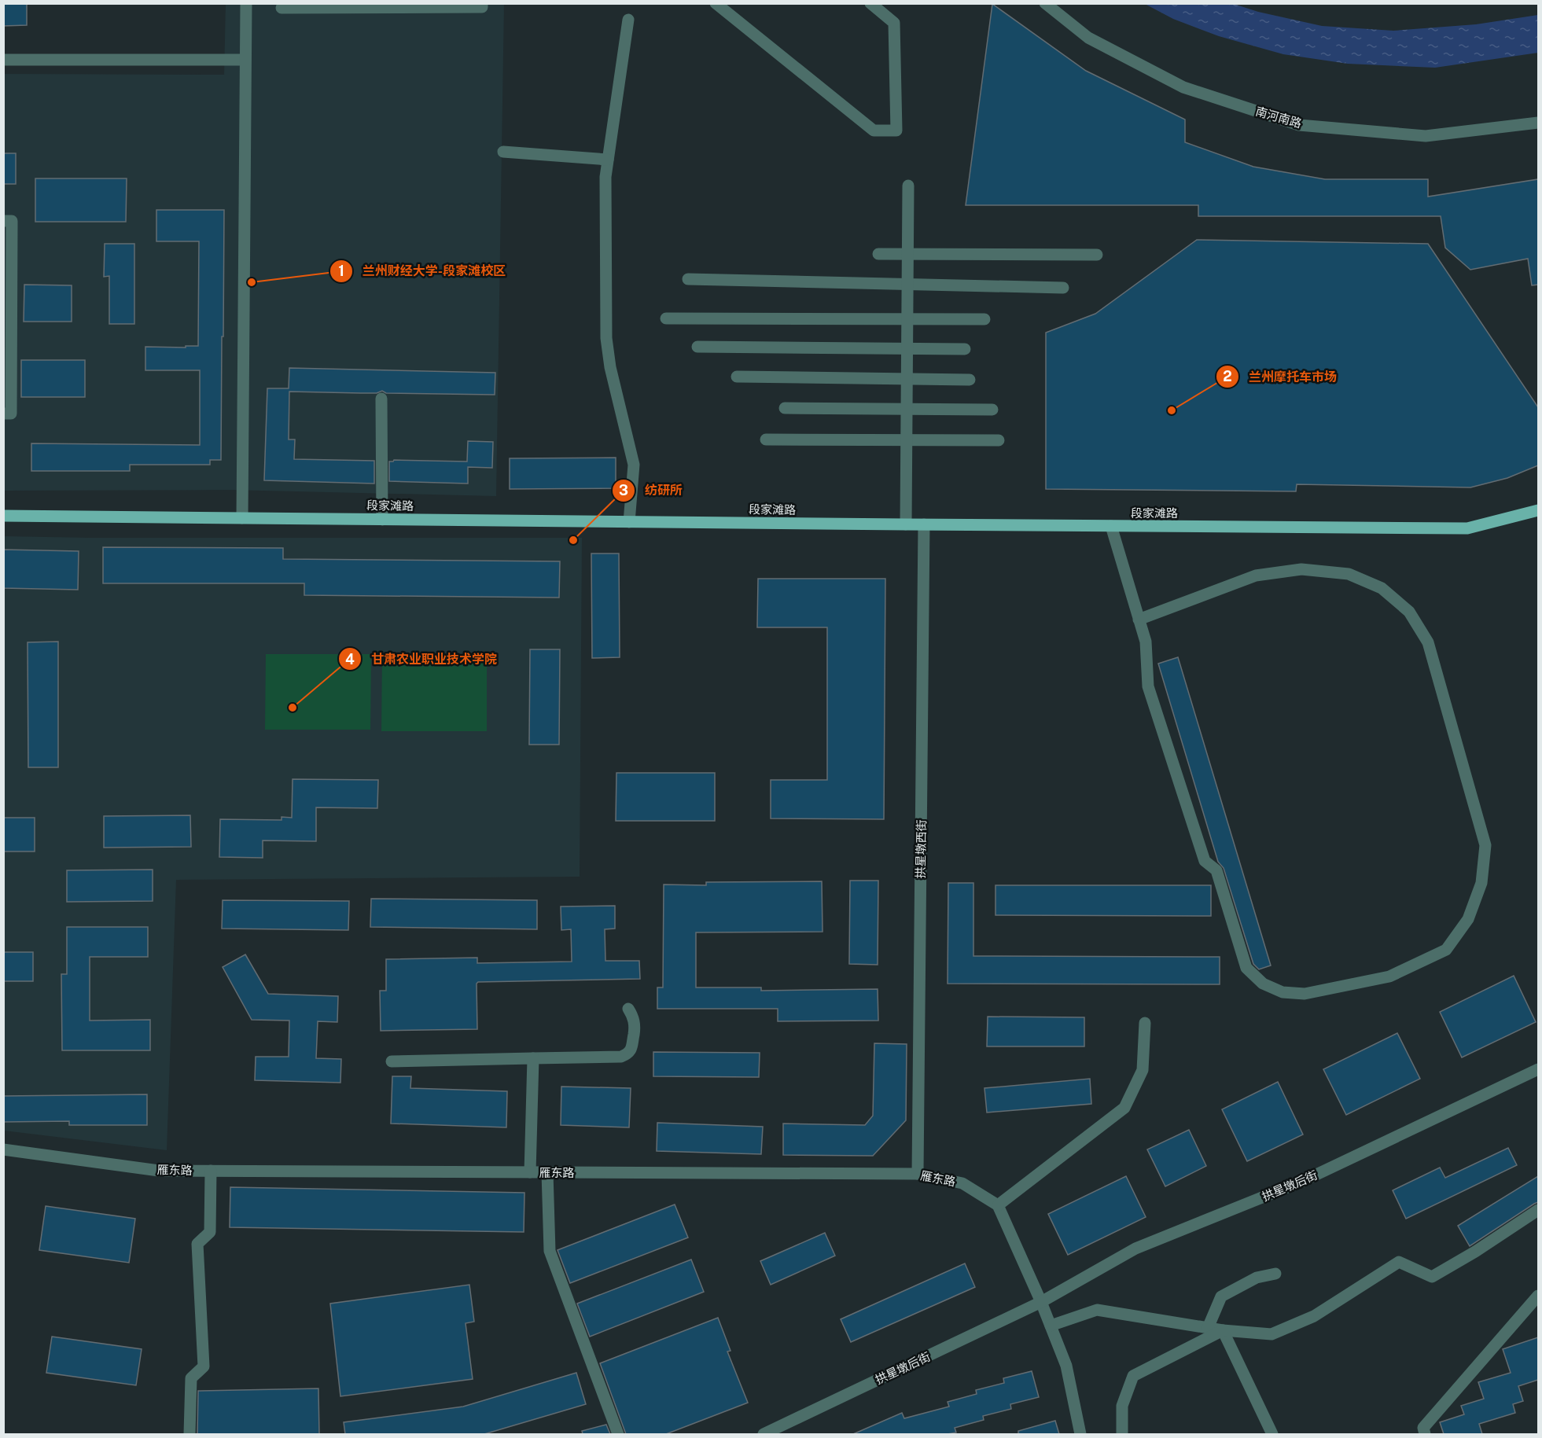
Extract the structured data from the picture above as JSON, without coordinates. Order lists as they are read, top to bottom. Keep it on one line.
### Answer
{"streets":{"main road":["段家滩路"],"street":["南河南路","拱星墩西街","雁东路","拱星墩后街"]},"crossings":[["段家滩路","拱星墩西街"],["拱星墩西街","雁东路"]],"places":["兰州财经大学-段家滩校区","兰州摩托车市场","纺研所","甘肃农业职业技术学院"]}
